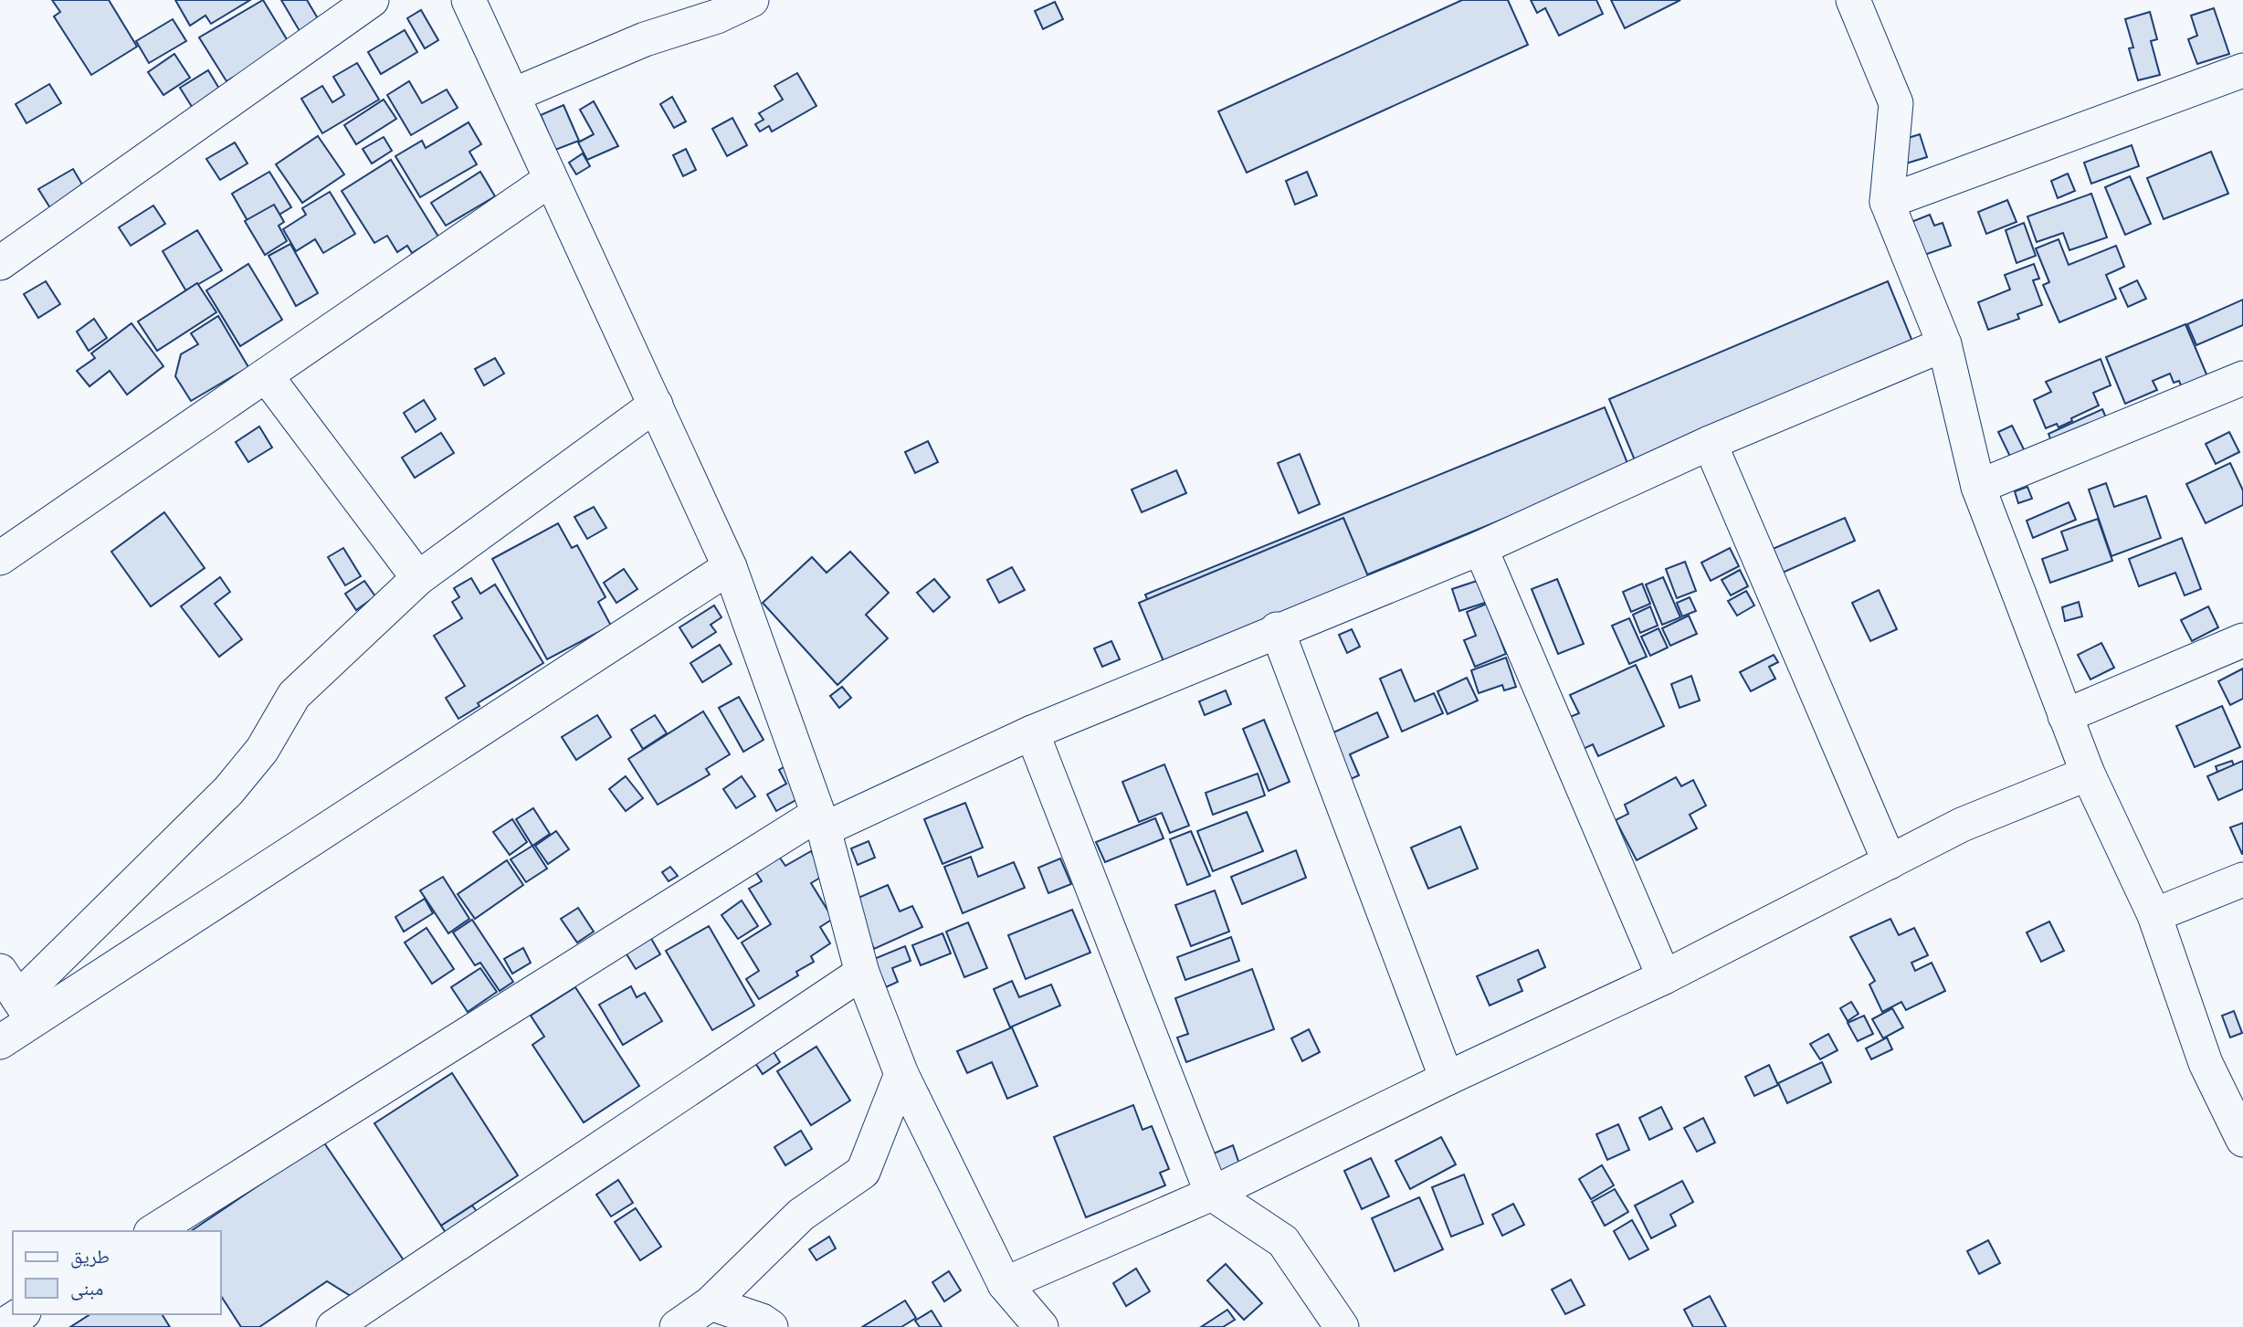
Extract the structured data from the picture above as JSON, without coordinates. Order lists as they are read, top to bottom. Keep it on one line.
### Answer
{"legend":["طريق","مبنى"]}
